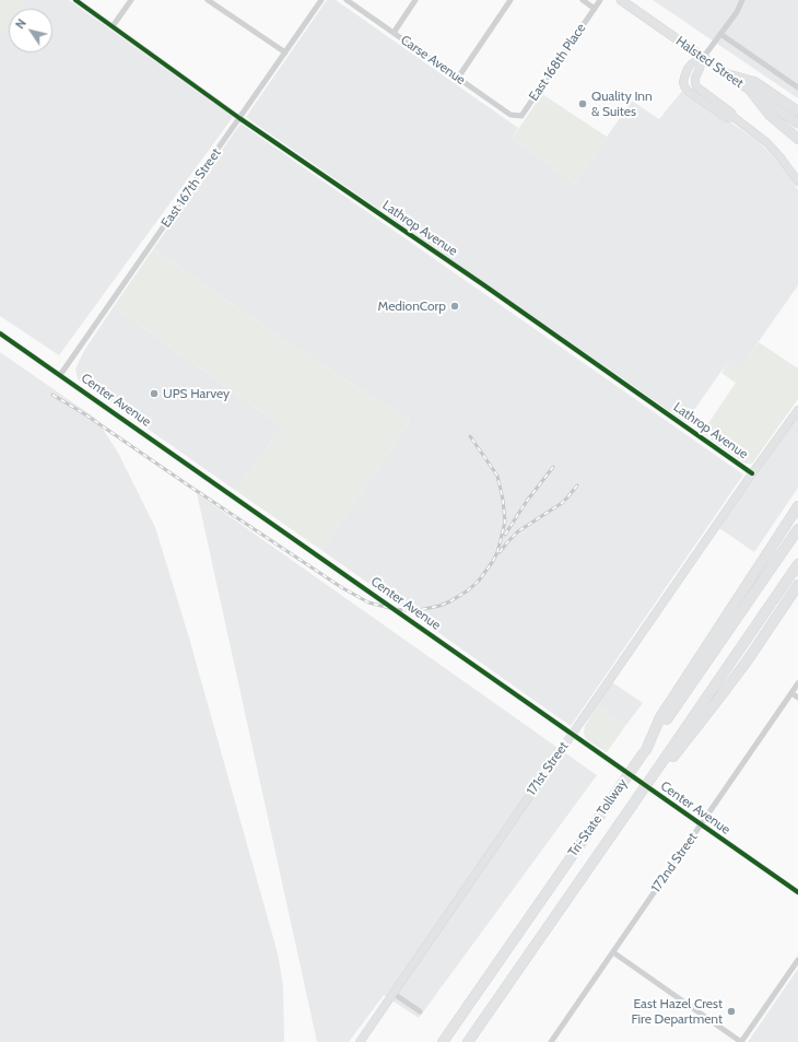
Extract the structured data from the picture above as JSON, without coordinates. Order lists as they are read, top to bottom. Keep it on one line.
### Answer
{"streets":{"highway":["Tri-State Tollway"],"main road":["Halsted Street"],"street":["Carse Avenue","East 168th Place","East 167th Street","Lathrop Avenue","Center Avenue","171st Street","172nd Street"]},"crossings":[["Carse Avenue","East 168th Place"],["East 167th Street","Lathrop Avenue"],["East 167th Street","Center Avenue"],["Lathrop Avenue","171st Street"],["Center Avenue","171st Street"],["Center Avenue","172nd Street"]],"places":["Quality Inn & Suites","MedionCorp","UPS Harvey","East Hazel Crest Fire Department"],"north":"top left"}
